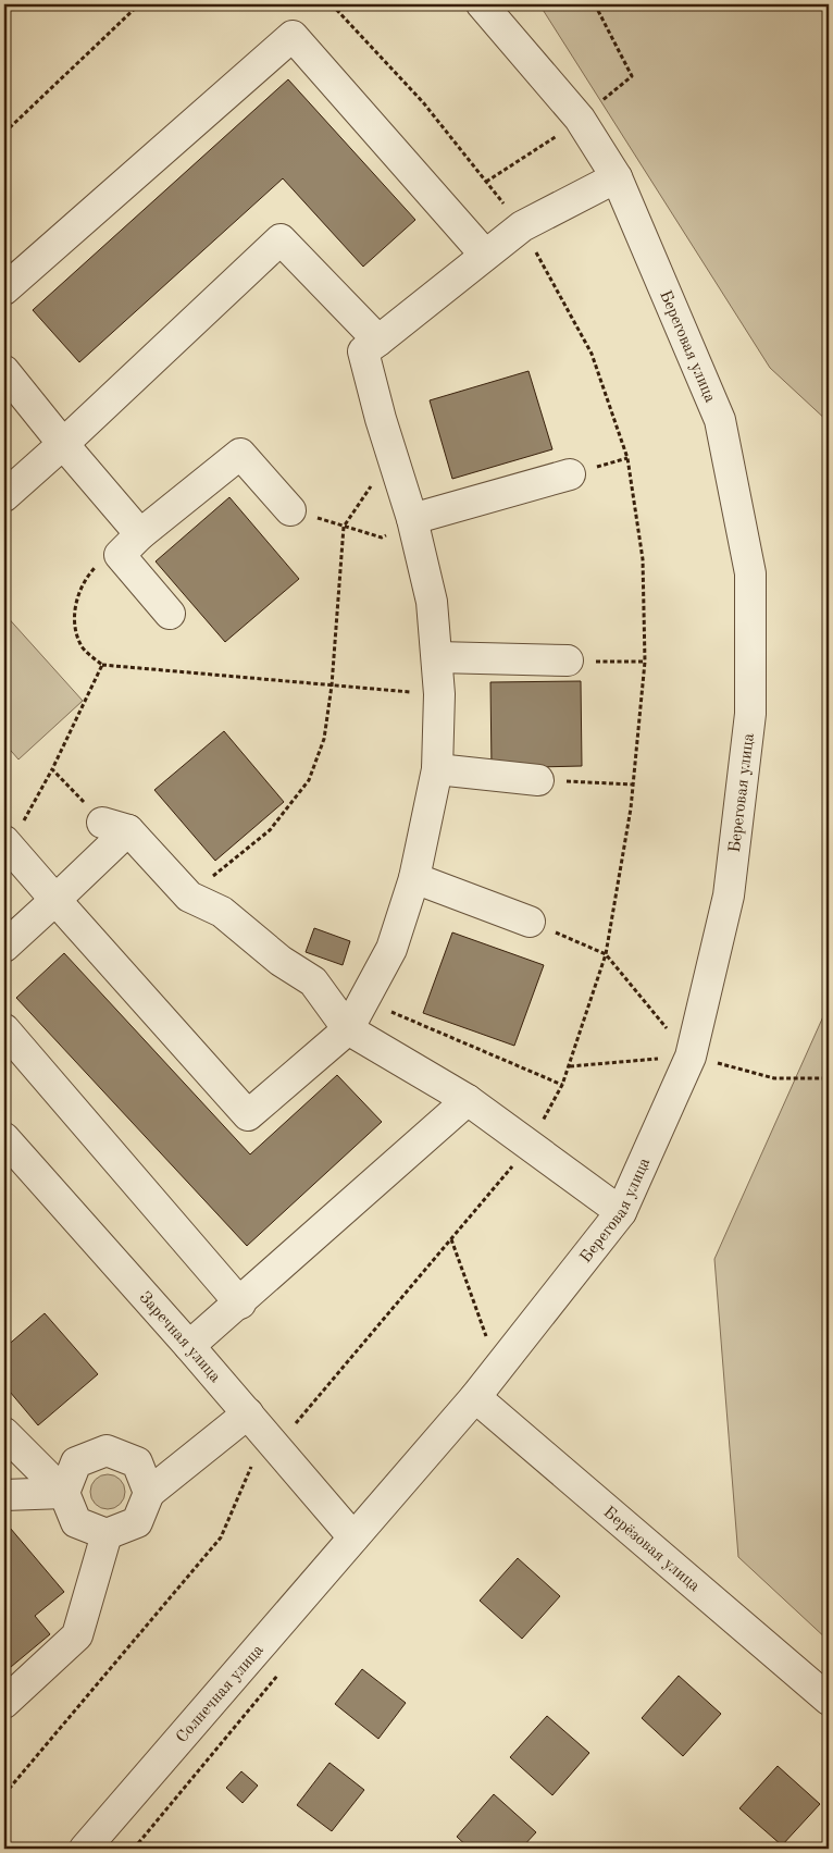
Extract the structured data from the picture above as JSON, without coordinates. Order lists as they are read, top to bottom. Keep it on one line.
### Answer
{"streets":{"street":["Береговая улица","Заречная улица","Берёзовая улица","Солнечная улица"]},"crossings":[["Береговая улица","Заречная улица"],["Береговая улица","Берёзовая улица"],["Береговая улица","Солнечная улица"],["Заречная улица","Солнечная улица"]]}
